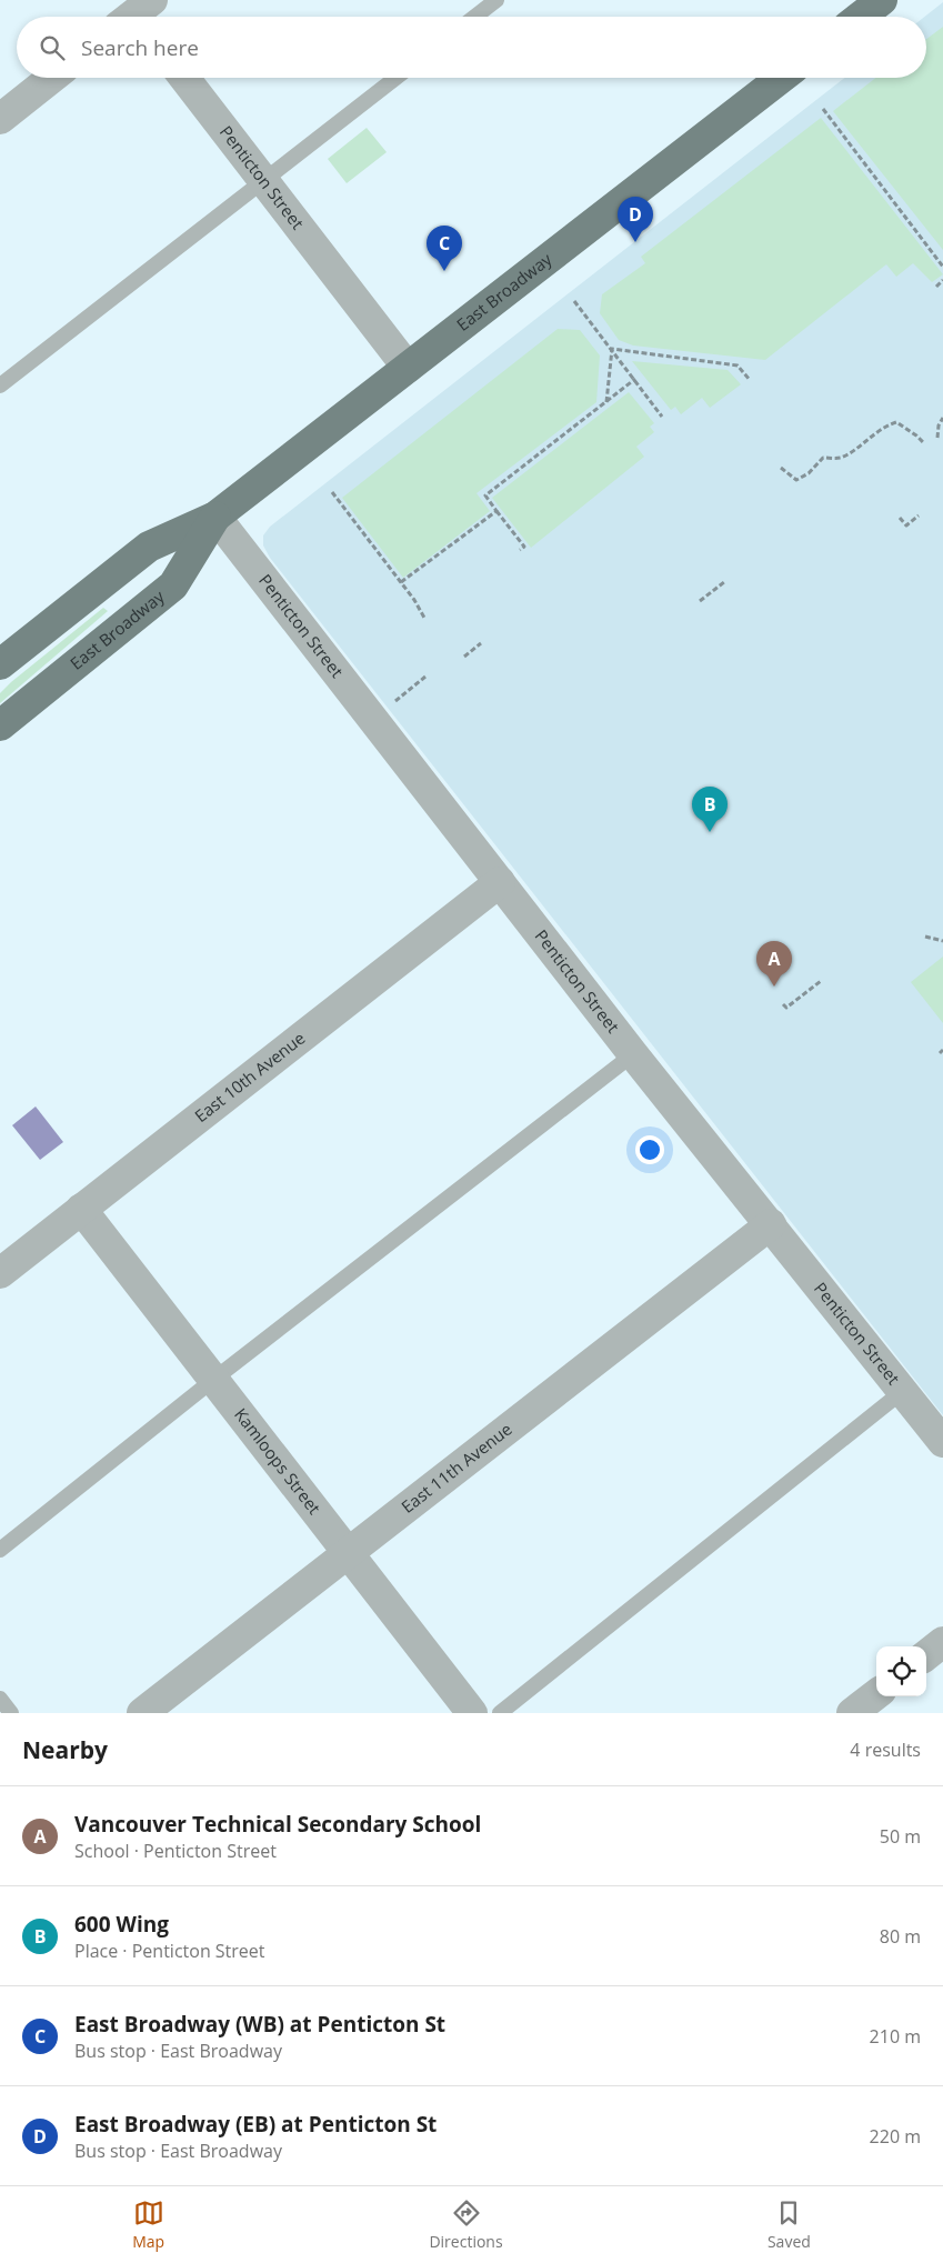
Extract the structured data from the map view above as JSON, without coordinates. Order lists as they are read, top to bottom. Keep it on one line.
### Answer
{"streets":{"main road":["East Broadway"],"street":["Penticton Street","East 10th Avenue","Kamloops Street","East 11th Avenue"]},"crossings":[["Penticton Street","East Broadway"],["Penticton Street","East 10th Avenue"],["Penticton Street","East 11th Avenue"],["East 10th Avenue","Kamloops Street"],["Kamloops Street","East 11th Avenue"]],"page":{"search":"Search here","pins":["D","C","B","A"],"heading":["Nearby","4 results"],"list":[{"mark":"A","name":"Vancouver Technical Secondary School","note":"School · Penticton Street","value":"50 m"},{"mark":"B","name":"600 Wing","note":"Place · Penticton Street","value":"80 m"},{"mark":"C","name":"East Broadway (WB) at Penticton St","note":"Bus stop · East Broadway","value":"210 m"},{"mark":"D","name":"East Broadway (EB) at Penticton St","note":"Bus stop · East Broadway","value":"220 m"}],"nav":["Map","Directions","Saved"]}}
